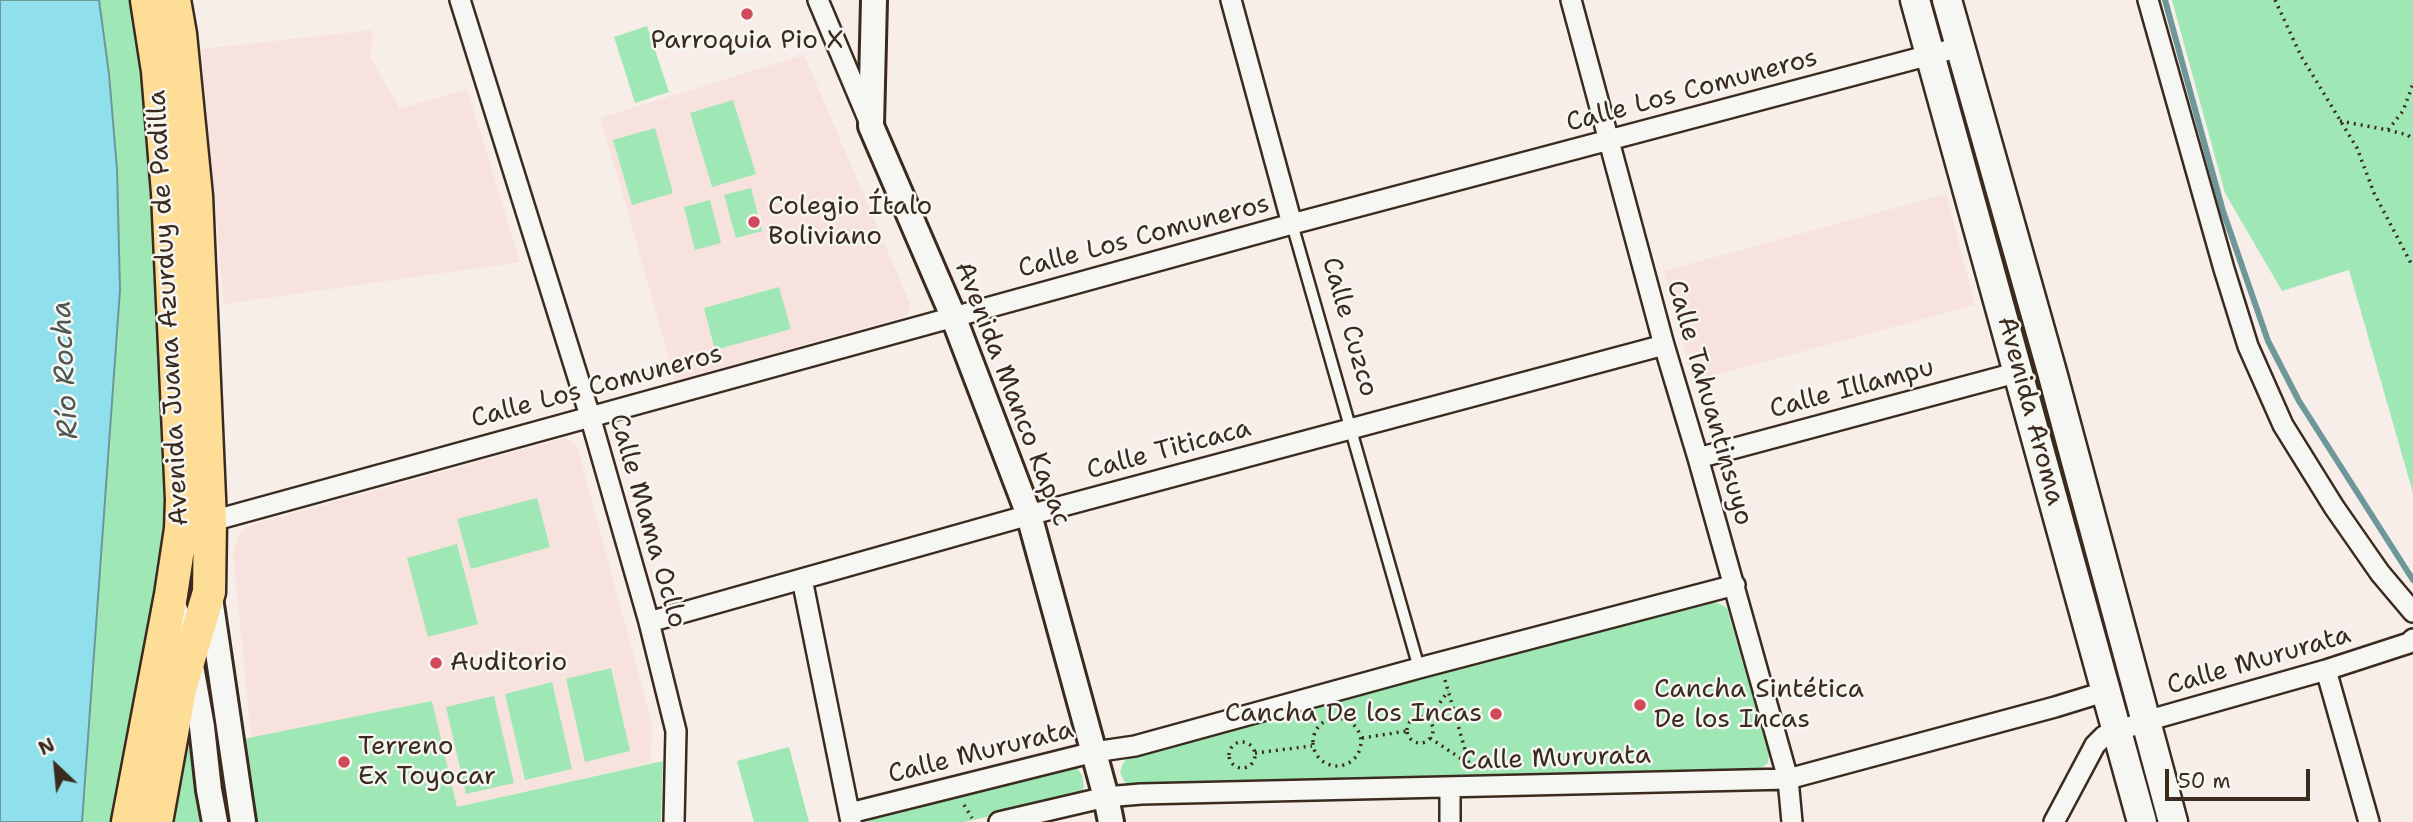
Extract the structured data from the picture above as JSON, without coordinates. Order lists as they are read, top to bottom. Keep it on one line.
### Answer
{"streets":{"main road":["Avenida Juana Azurduy de Padilla","Avenida Aroma"],"street":["Calle Los Comuneros","Calle Cuzco","Calle Illampu","Avenida Manco Kapac","Calle Tahuantinsuyo","Calle Titicaca","Calle Mama Ocllo","Calle Mururata"]},"crossings":[["Calle Los Comuneros","Avenida Juana Azurduy de Padilla"],["Calle Los Comuneros","Calle Cuzco"],["Calle Los Comuneros","Avenida Manco Kapac"],["Calle Los Comuneros","Calle Tahuantinsuyo"],["Calle Los Comuneros","Avenida Aroma"],["Calle Los Comuneros","Calle Mama Ocllo"],["Calle Cuzco","Calle Titicaca"],["Calle Cuzco","Calle Mururata"],["Calle Illampu","Calle Tahuantinsuyo"],["Calle Illampu","Avenida Aroma"],["Avenida Manco Kapac","Calle Titicaca"],["Avenida Manco Kapac","Calle Mururata"],["Calle Tahuantinsuyo","Calle Titicaca"],["Calle Tahuantinsuyo","Calle Mururata"],["Avenida Aroma","Calle Mururata"],["Calle Titicaca","Calle Mama Ocllo"]],"water":["Río Rocha"],"places":["Parroquia Pio X","Colegio Ítalo Boliviano","Auditorio","Cancha Sintética De los Incas","Cancha De los Incas","Terreno Ex Toyocar"],"scale_bar":"50 m","north":"top left"}
